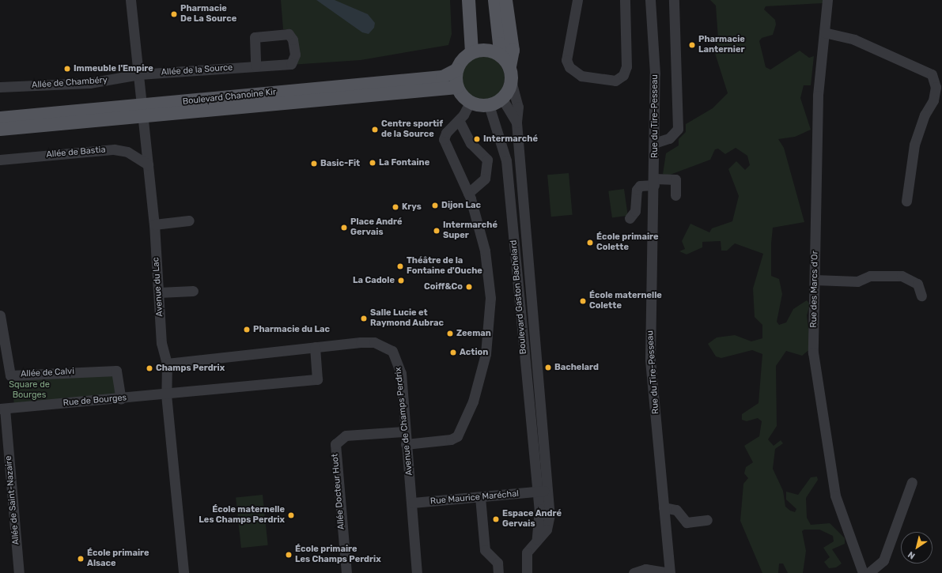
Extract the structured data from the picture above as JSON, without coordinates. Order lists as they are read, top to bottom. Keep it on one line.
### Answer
{"streets":{"main road":["Boulevard Chanoine Kir"],"street":["Allée de la Source","Allée de Chambéry","Rue du Tire-Pesseau","Allée de Bastia","Avenue du Lac","Rue des Marcs d'Or","Boulevard Gaston Bachelard","Allée de Calvi","Rue de Bourges","Avenue de Champs Perdrix","Allée Docteur Huot","Rue Maurice Maréchal","Allée de Saint-Nazaire"]},"crossings":[["Allée de la Source","Allée de Chambéry"],["Allée de la Source","Avenue du Lac"],["Allée de Chambéry","Avenue du Lac"],["Boulevard Chanoine Kir","Avenue du Lac"],["Boulevard Chanoine Kir","Boulevard Gaston Bachelard"],["Allée de Bastia","Avenue du Lac"],["Avenue du Lac","Rue de Bourges"],["Avenue du Lac","Avenue de Champs Perdrix"],["Boulevard Gaston Bachelard","Rue Maurice Maréchal"],["Allée de Calvi","Rue de Bourges"],["Rue de Bourges","Allée de Saint-Nazaire"],["Avenue de Champs Perdrix","Allée Docteur Huot"],["Avenue de Champs Perdrix","Rue Maurice Maréchal"]],"parks":["Square de Bourges"],"places":["Pharmacie De La Source","Pharmacie Lanternier","Immeuble l'Empire","Centre sportif de la Source","Intermarché","La Fontaine","Basic-Fit","Dijon Lac","Krys","Place André Gervais","Intermarché Super","École primaire Colette","Théâtre de la Fontaine d'Ouche","La Cadole","Coiff&Co","École maternelle Colette","Salle Lucie et Raymond Aubrac","Pharmacie du Lac","Zeeman","Action","Bachelard","Champs Perdrix","École maternelle Les Champs Perdrix","Espace André Gervais","École primaire Les Champs Perdrix","École primaire Alsace"],"north":"bottom left"}
